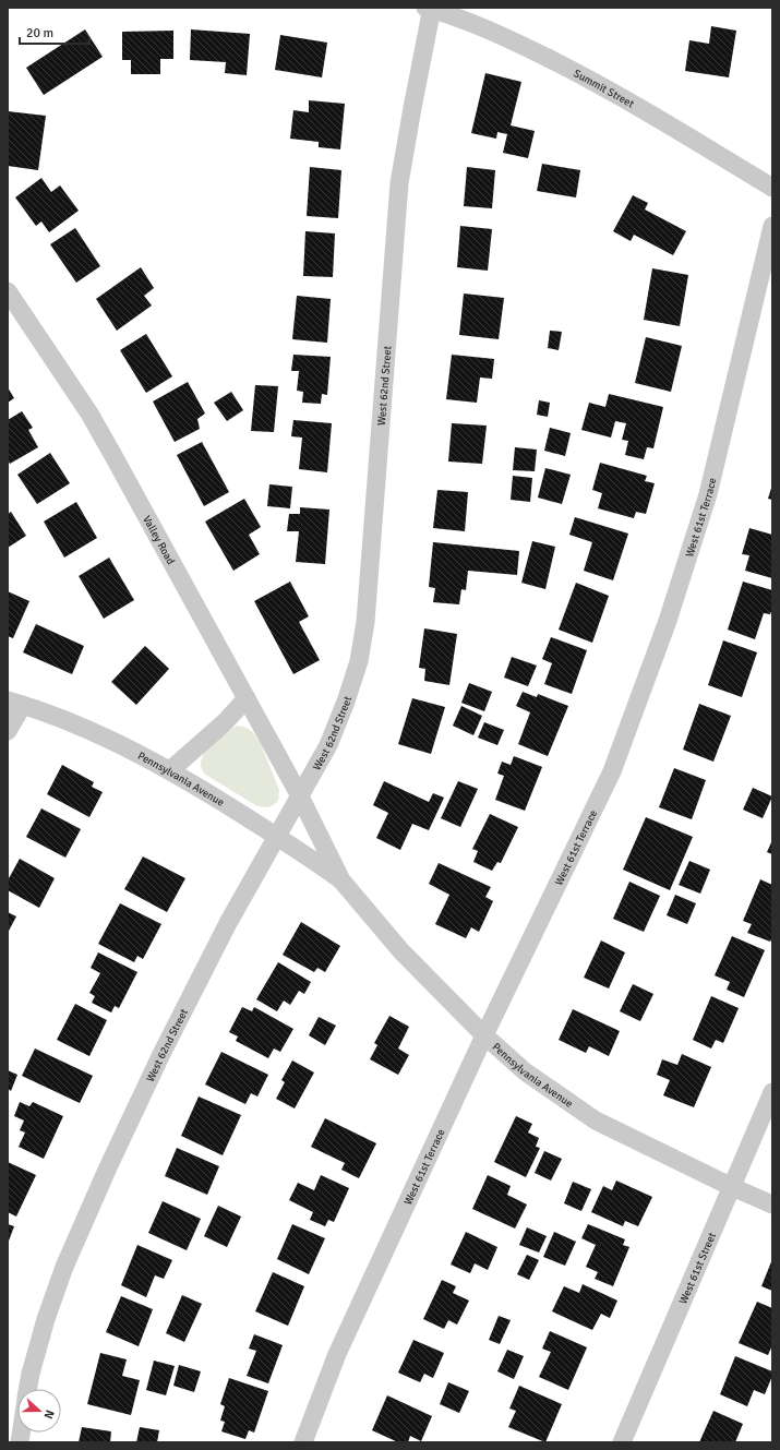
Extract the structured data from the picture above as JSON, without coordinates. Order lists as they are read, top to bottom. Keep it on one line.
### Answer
{"streets":{"street":["Summit Street","West 62nd Street","West 61st Terrace","Valley Road","Pennsylvania Avenue","West 61st Street"]},"crossings":[["Summit Street","West 62nd Street"],["West 62nd Street","Valley Road"],["West 62nd Street","Pennsylvania Avenue"],["West 61st Terrace","Pennsylvania Avenue"],["Valley Road","Pennsylvania Avenue"],["Pennsylvania Avenue","West 61st Street"]],"scale_bar":"20 m","north":"right"}
